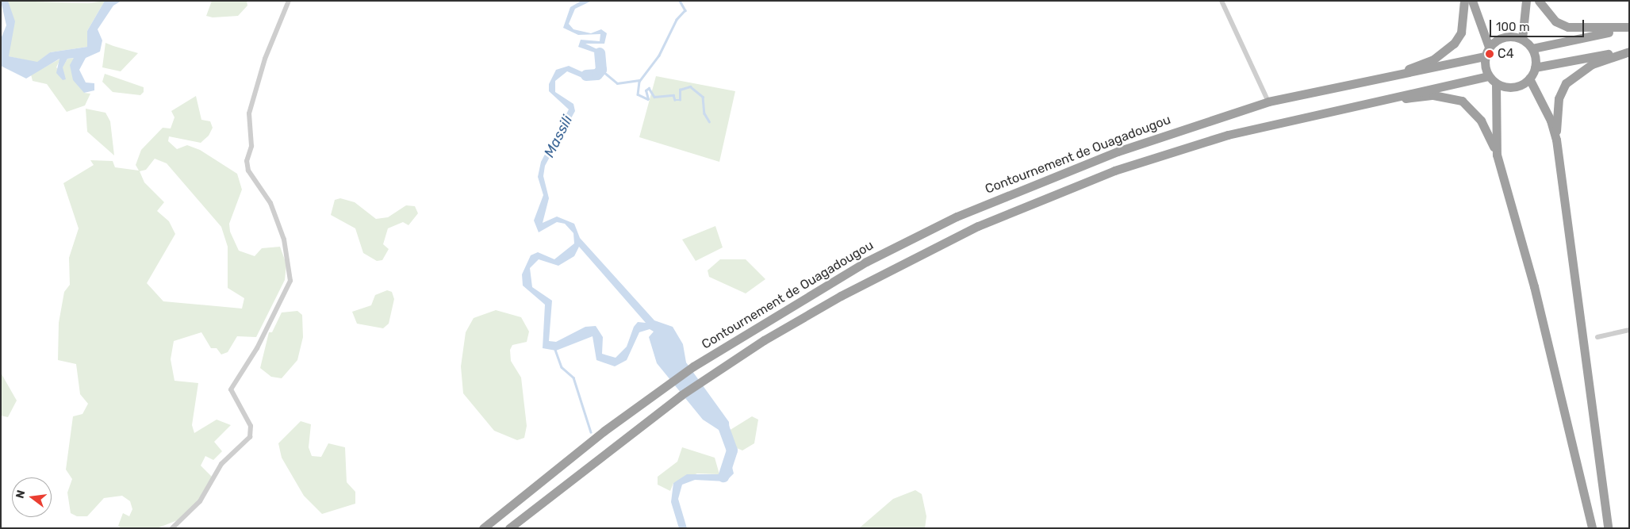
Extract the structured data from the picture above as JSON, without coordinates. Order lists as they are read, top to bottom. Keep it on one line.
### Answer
{"streets":{"highway":["Contournement de Ouagadougou"]},"water":["Massili"],"places":["C4"],"scale_bar":"100 m","north":"left"}
